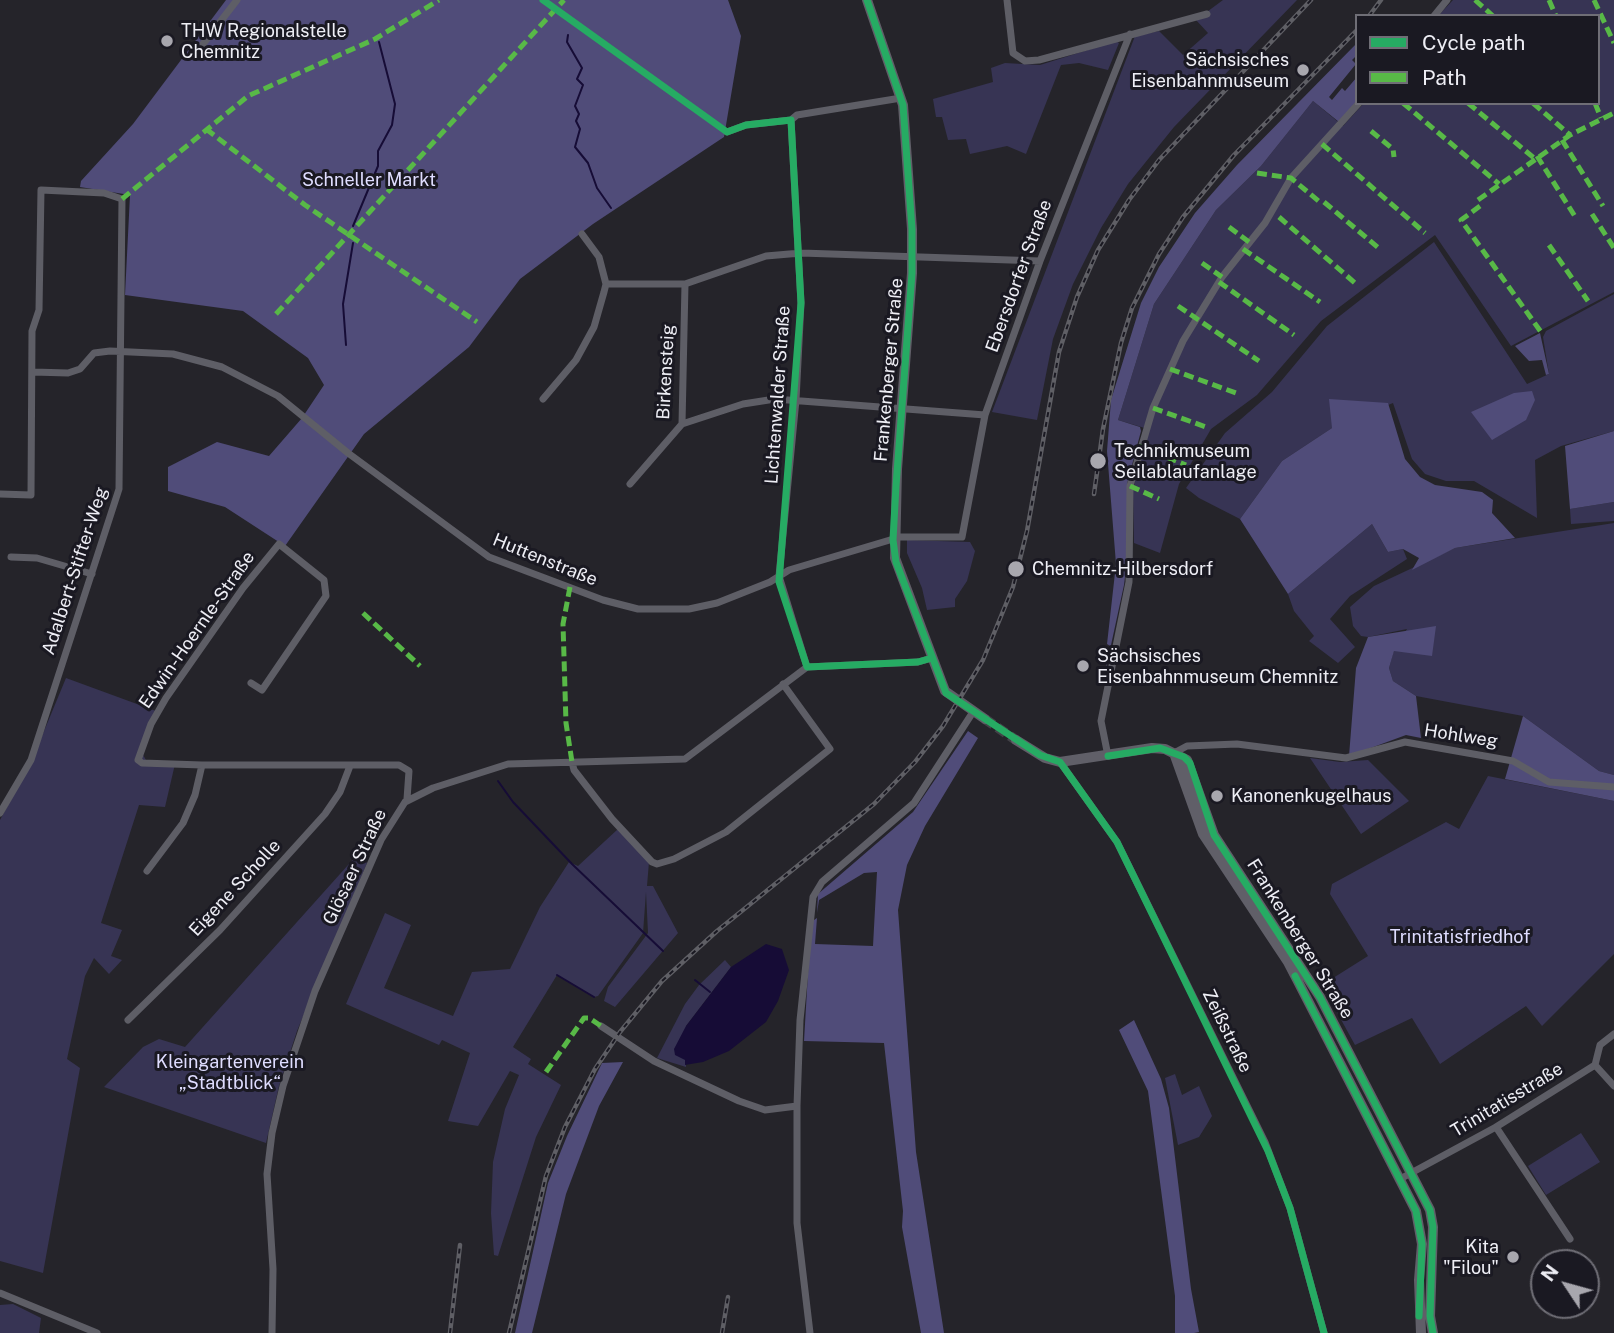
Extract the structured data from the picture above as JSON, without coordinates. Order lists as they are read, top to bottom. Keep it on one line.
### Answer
{"streets":{"main road":["Frankenberger Straße"],"street":["Ebersdorfer Straße","Birkensteig","Lichtenwalder Straße","Huttenstraße","Adalbert-Stifter-Weg","Edwin-Hoernle-Straße","Hohlweg","Glösaer Straße","Eigene Scholle","Zeißstraße","Trinitatisstraße"]},"crossings":[["Ebersdorfer Straße","Huttenstraße"],["Frankenberger Straße","Huttenstraße"],["Frankenberger Straße","Hohlweg"],["Frankenberger Straße","Trinitatisstraße"],["Lichtenwalder Straße","Huttenstraße"],["Lichtenwalder Straße","Glösaer Straße"],["Huttenstraße","Adalbert-Stifter-Weg"],["Edwin-Hoernle-Straße","Glösaer Straße"],["Edwin-Hoernle-Straße","Eigene Scholle"]],"parks":["Schneller Markt","Trinitatisfriedhof","Kleingartenverein „Stadtblick“"],"places":["THW Regionalstelle Chemnitz","Sächsisches Eisenbahnmuseum","Technikmuseum Seilablaufanlage","Chemnitz-Hilbersdorf","Sächsisches Eisenbahnmuseum Chemnitz","Kanonenkugelhaus","Kita \"Filou\""],"legend":["Cycle path","Path"],"north":"top left"}
